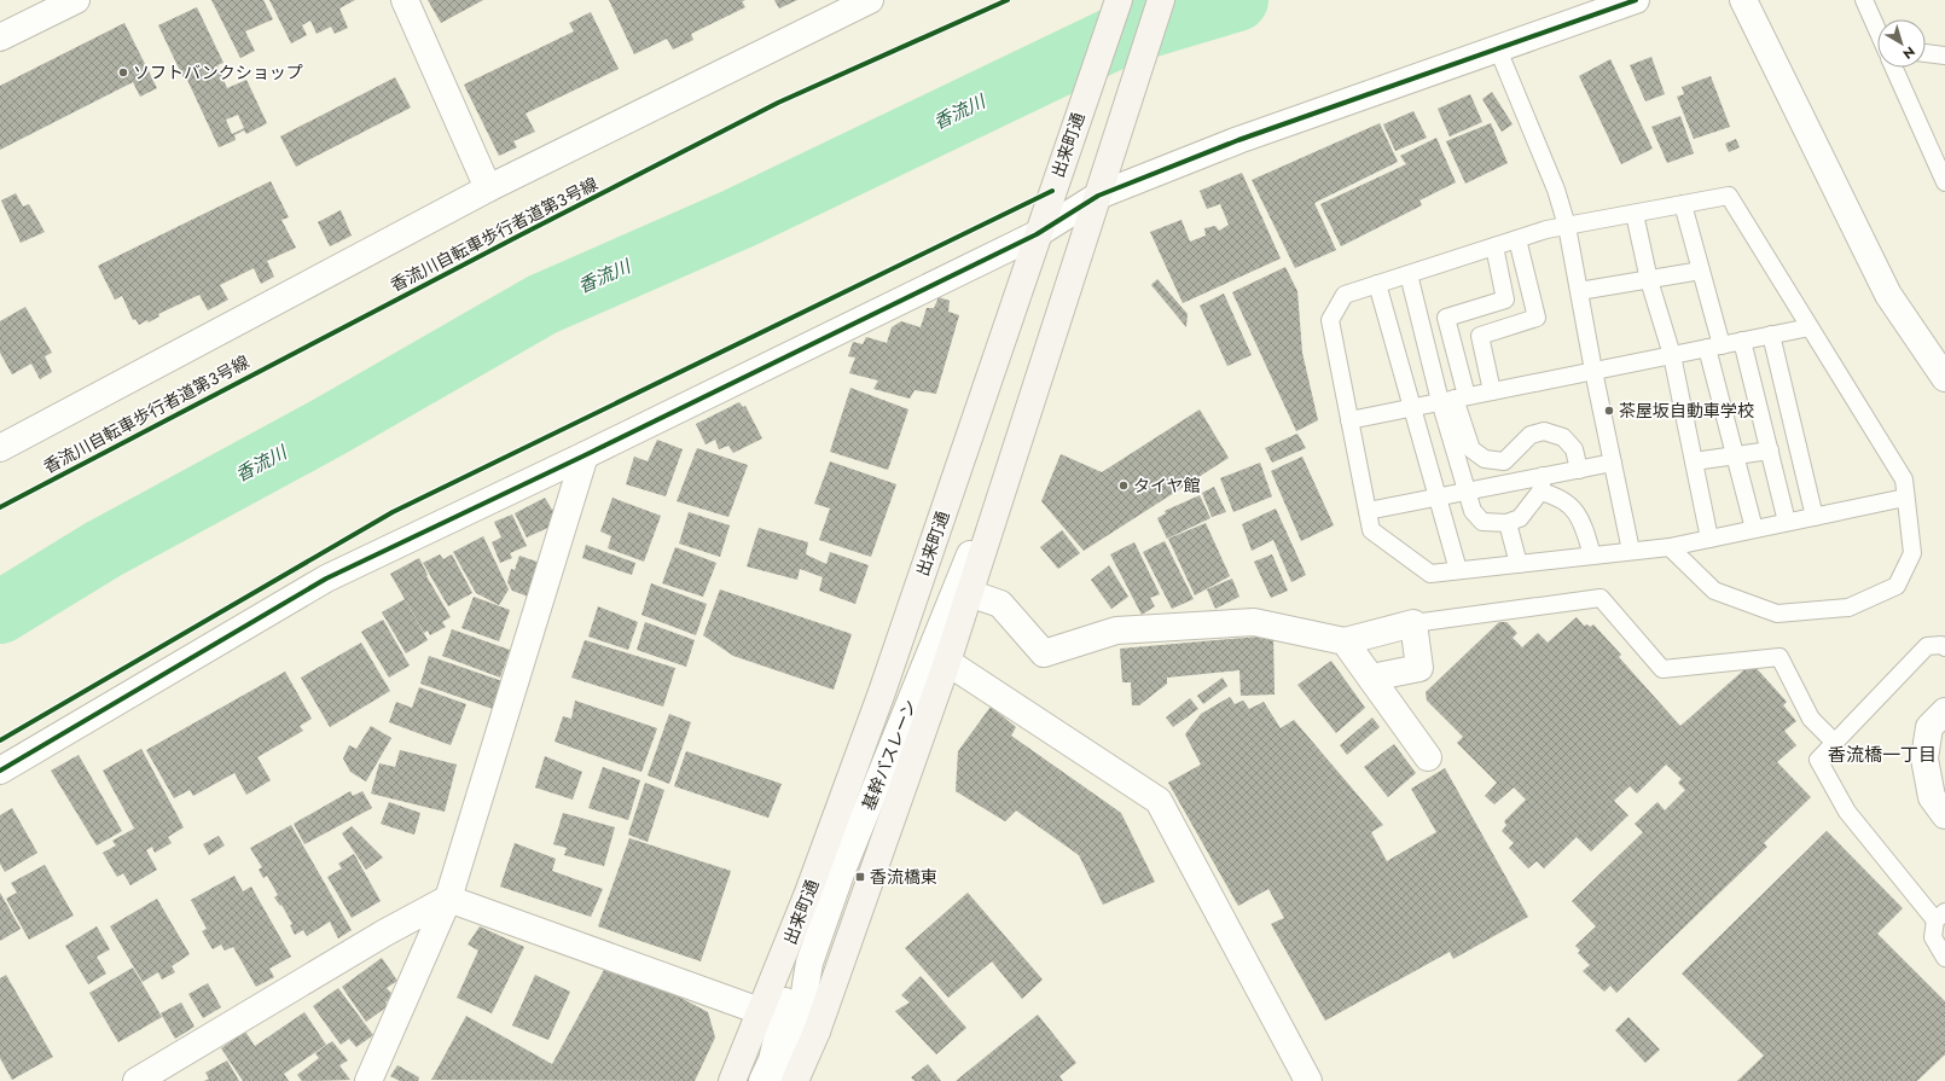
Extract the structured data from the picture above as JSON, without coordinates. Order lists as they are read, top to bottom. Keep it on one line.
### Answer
{"streets":{"main road":["出来町通"],"street":["基幹バスレーン"],"cycle path":["香流川自転車歩行者道第３号線"]},"crossings":[["出来町通","基幹バスレーン"]],"districts":["香流橋一丁目"],"water":["香流川"],"places":{"other":["ソフトバンクショップ","茶屋坂自動車学校","タイヤ館"],"transit":["香流橋東"]},"north":"bottom right"}
